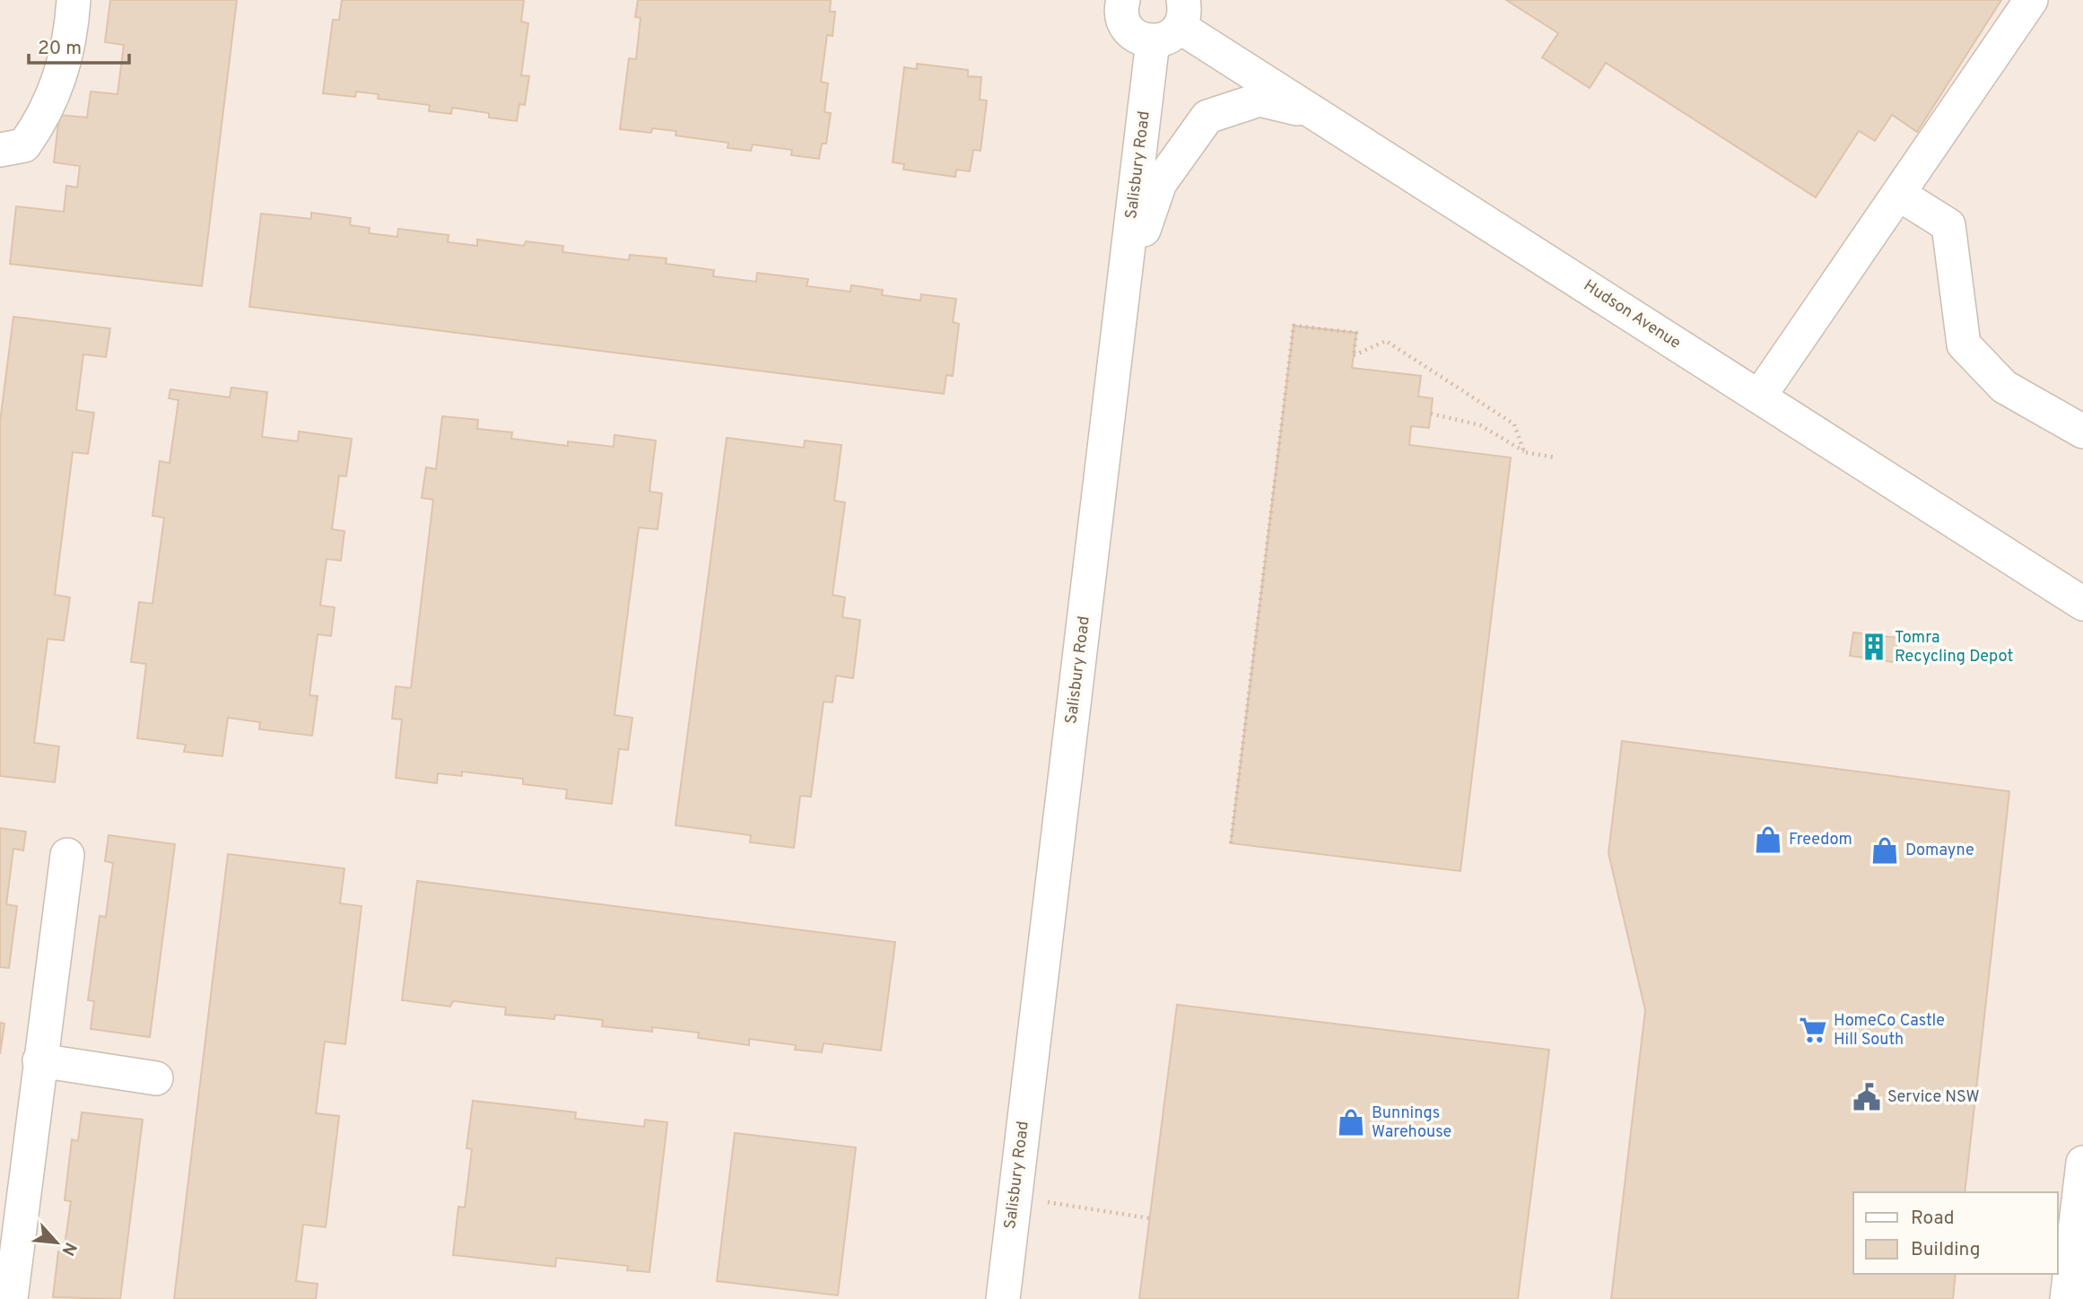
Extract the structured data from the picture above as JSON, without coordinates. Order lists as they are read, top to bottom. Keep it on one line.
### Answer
{"streets":{"street":["Salisbury Road","Hudson Avenue"]},"crossings":[["Salisbury Road","Hudson Avenue"]],"places":{"building":["Tomra Recycling Depot"],"shop":["Freedom","Domayne","Bunnings Warehouse"],"supermarket":["HomeCo Castle Hill South"],"public building":["Service NSW"]},"legend":["Road","Building"],"scale_bar":"20 m","north":"bottom right"}
